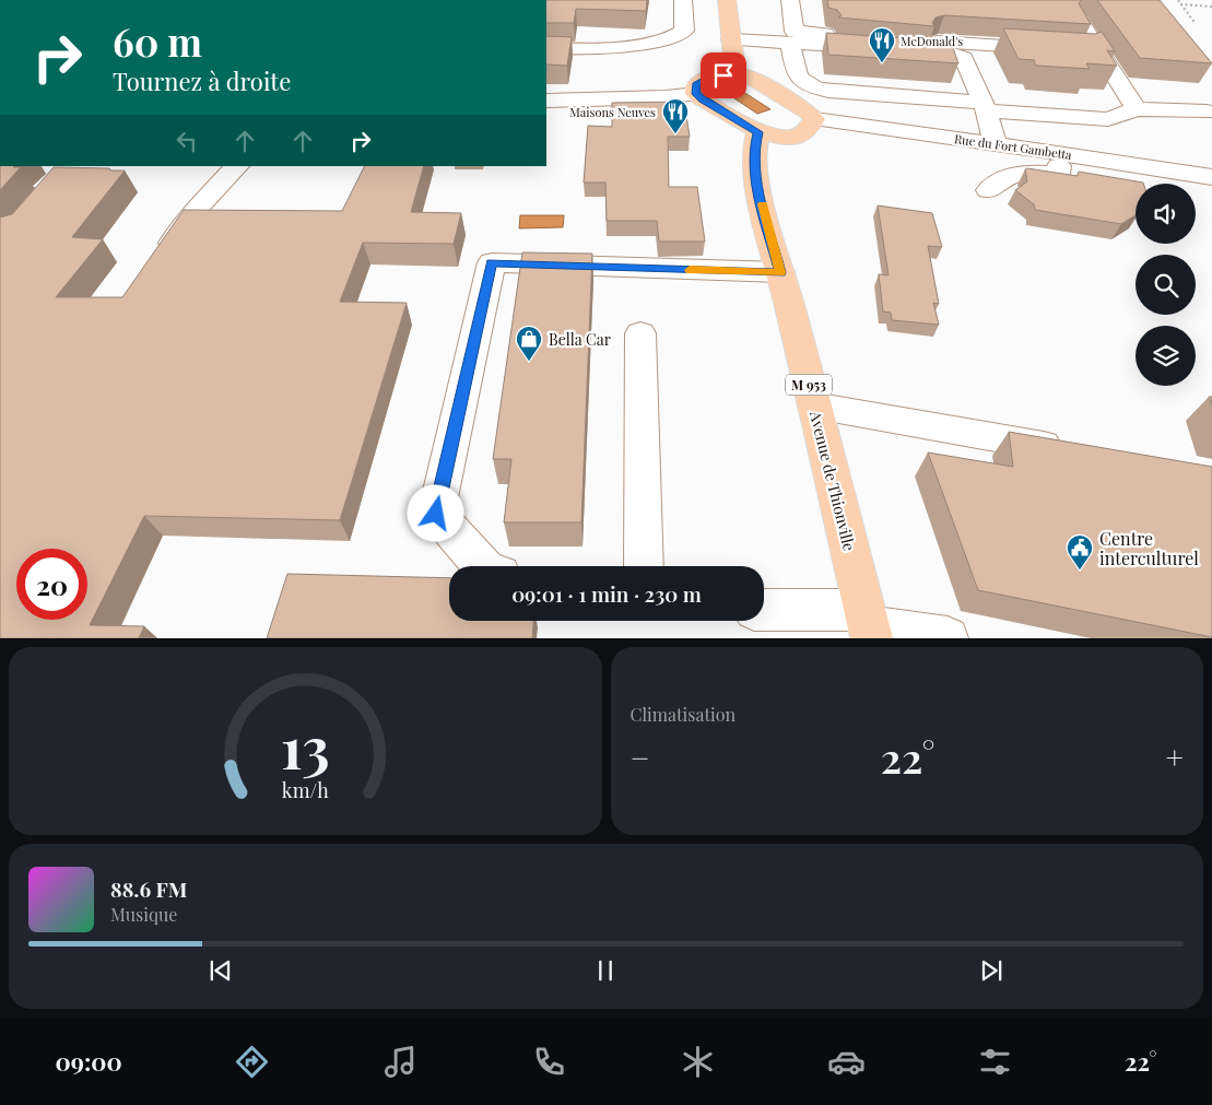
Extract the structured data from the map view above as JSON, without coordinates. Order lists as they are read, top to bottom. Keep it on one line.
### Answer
{"streets":{"main road":["M 953","Avenue de Thionville"],"street":["Rue du Fort Gambetta"]},"places":{"restaurant":["McDonald's","Maisons Neuves"],"shop":["Bella Car"],"public building":["Centre interculturel"]},"page":{"turn":["60 m","Tournez à droite"],"limit":"20","trip":"09:01 · 1 min · 230 m","tile":"Climatisation","heat":["−","22°","+"],"song":["88.6 FM","Musique"],"tabs":["09:00","22°"],"gauge":["13","km/h"]}}
